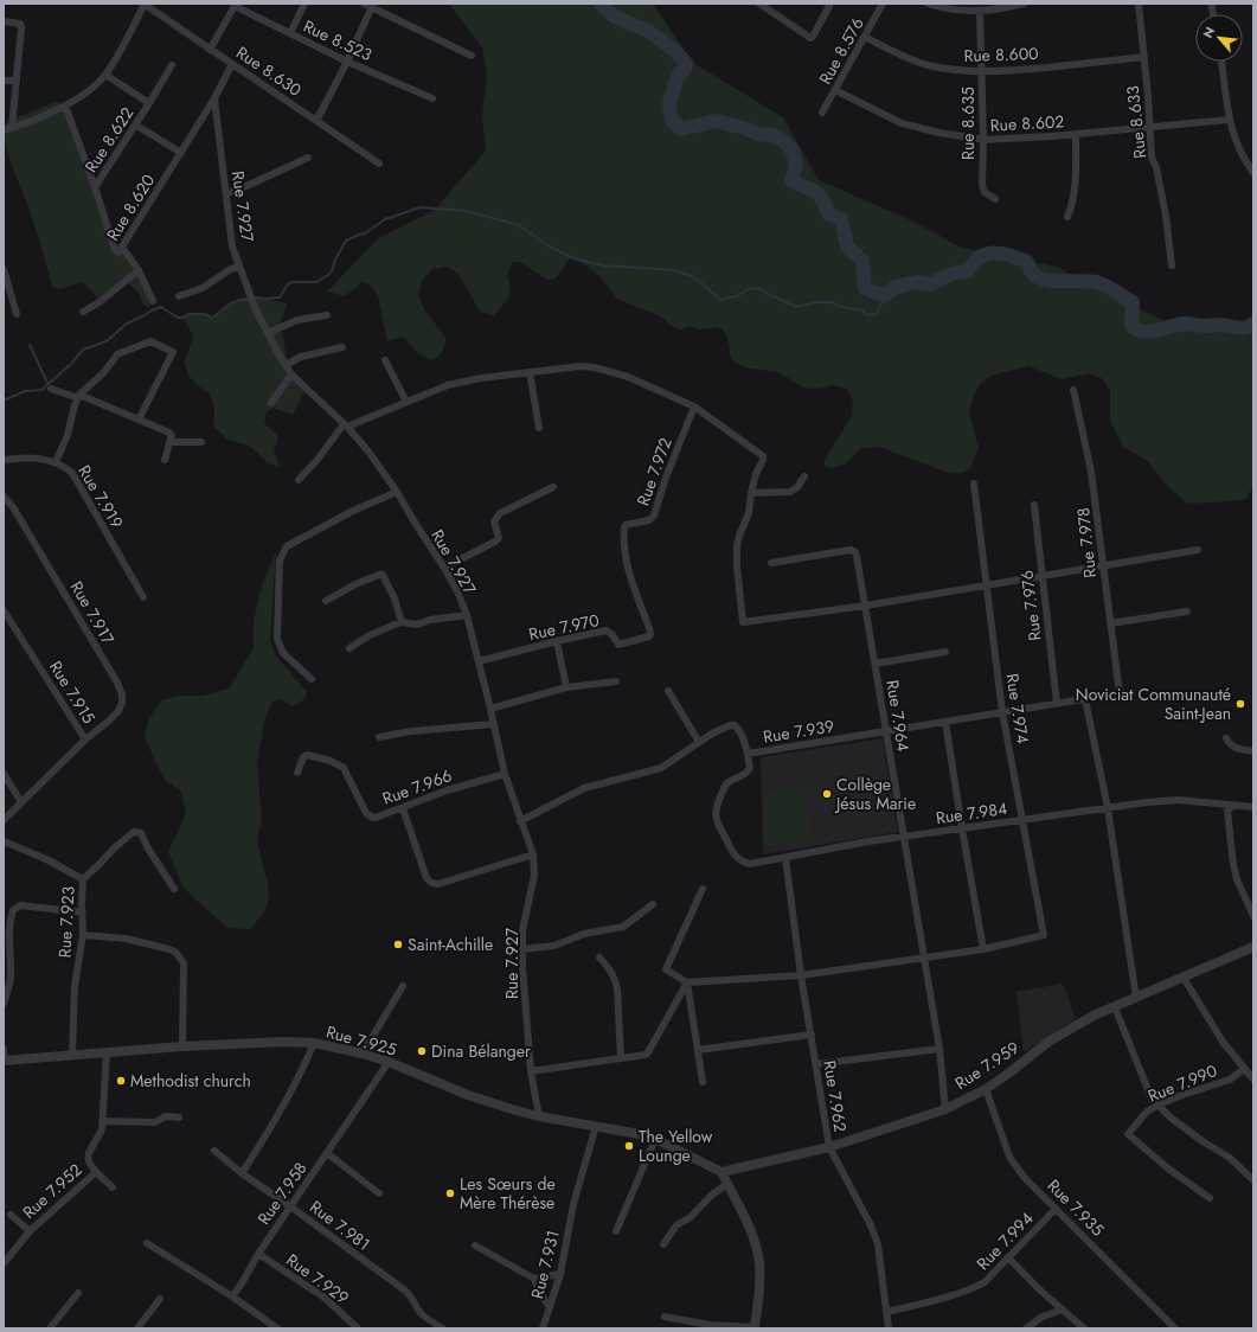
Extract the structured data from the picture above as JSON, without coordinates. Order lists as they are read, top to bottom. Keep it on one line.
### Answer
{"streets":{"street":["Rue 8.523","Rue 8.576","Rue 8.600","Rue 8.630","Rue 8.633","Rue 8.635","Rue 8.602","Rue 8.622","Rue 7.927","Rue 8.620","Rue 7.972","Rue 7.919","Rue 7.978","Rue 7.976","Rue 7.917","Rue 7.970","Rue 7.915","Rue 7.974","Rue 7.964","Rue 7.939","Rue 7.966","Rue 7.984","Rue 7.923","Rue 7.925","Rue 7.959","Rue 7.990","Rue 7.962","Rue 7.952","Rue 7.958","Rue 7.935","Rue 7.981","Rue 7.994","Rue 7.931","Rue 7.929"]},"crossings":[["Rue 8.576","Rue 8.600"],["Rue 8.576","Rue 8.602"],["Rue 8.600","Rue 8.633"],["Rue 8.600","Rue 8.635"],["Rue 8.630","Rue 8.620"],["Rue 8.633","Rue 8.602"],["Rue 8.635","Rue 8.602"],["Rue 8.622","Rue 8.620"],["Rue 7.927","Rue 8.620"],["Rue 7.927","Rue 7.970"],["Rue 7.927","Rue 7.939"],["Rue 7.927","Rue 7.966"],["Rue 7.927","Rue 7.925"],["Rue 7.972","Rue 7.970"],["Rue 7.978","Rue 7.939"],["Rue 7.976","Rue 7.939"],["Rue 7.917","Rue 7.915"],["Rue 7.974","Rue 7.939"],["Rue 7.974","Rue 7.984"],["Rue 7.964","Rue 7.939"],["Rue 7.964","Rue 7.984"],["Rue 7.964","Rue 7.959"],["Rue 7.939","Rue 7.984"],["Rue 7.984","Rue 7.962"],["Rue 7.923","Rue 7.925"],["Rue 7.925","Rue 7.959"],["Rue 7.925","Rue 7.952"],["Rue 7.925","Rue 7.958"],["Rue 7.925","Rue 7.931"],["Rue 7.959","Rue 7.962"],["Rue 7.959","Rue 7.935"],["Rue 7.962","Rue 7.994"],["Rue 7.958","Rue 7.981"],["Rue 7.958","Rue 7.929"],["Rue 7.935","Rue 7.994"]],"places":["Noviciat Communauté Saint-Jean","Collège Jésus Marie","Saint-Achille","Dina Bélanger","Methodist church","The Yellow Lounge","Les Sœurs de Mère Thérèse"],"north":"top left"}
